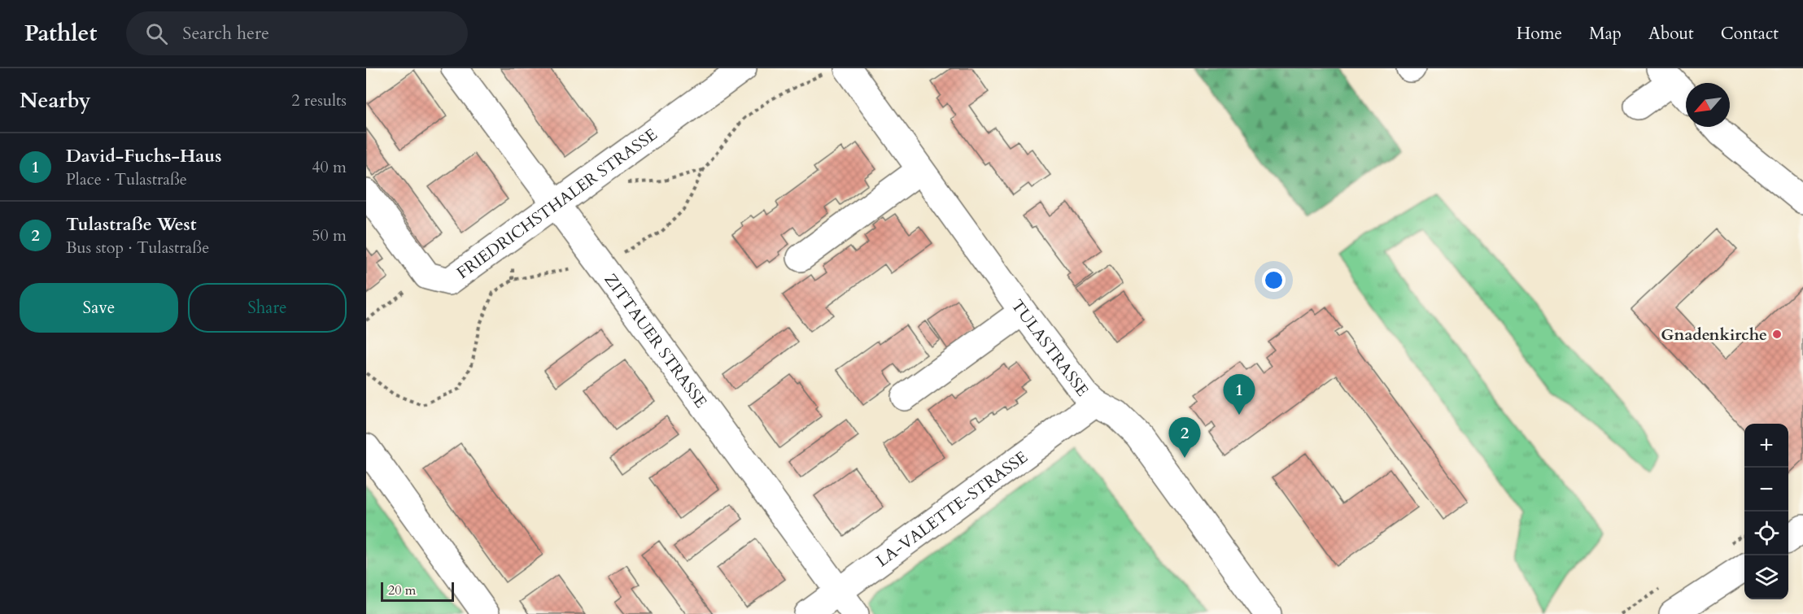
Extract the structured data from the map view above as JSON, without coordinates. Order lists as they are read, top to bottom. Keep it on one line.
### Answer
{"streets":{"street":["FRIEDRICHSTHALER STRASSE","ZITTAUER STRASSE","TULASTRASSE","LA-VALETTE-STRASSE"]},"crossings":[["FRIEDRICHSTHALER STRASSE","ZITTAUER STRASSE"],["ZITTAUER STRASSE","LA-VALETTE-STRASSE"],["TULASTRASSE","LA-VALETTE-STRASSE"]],"places":["Gnadenkirche"],"scale_bar":"20 m","north":"bottom left","page":{"header":"Pathlet","search":"Search here","nav":["Home","Map","About","Contact"],"heading":["Nearby","2 results"],"list":[{"mark":"1","name":"David-Fuchs-Haus","note":"Place · Tulastraße","value":"40 m"},{"mark":"2","name":"Tulastraße West","note":"Bus stop · Tulastraße","value":"50 m"}],"buttons":["Save","Share"],"pins":["1","2"],"map_buttons":["+","−"],"scale":"20 m"}}
